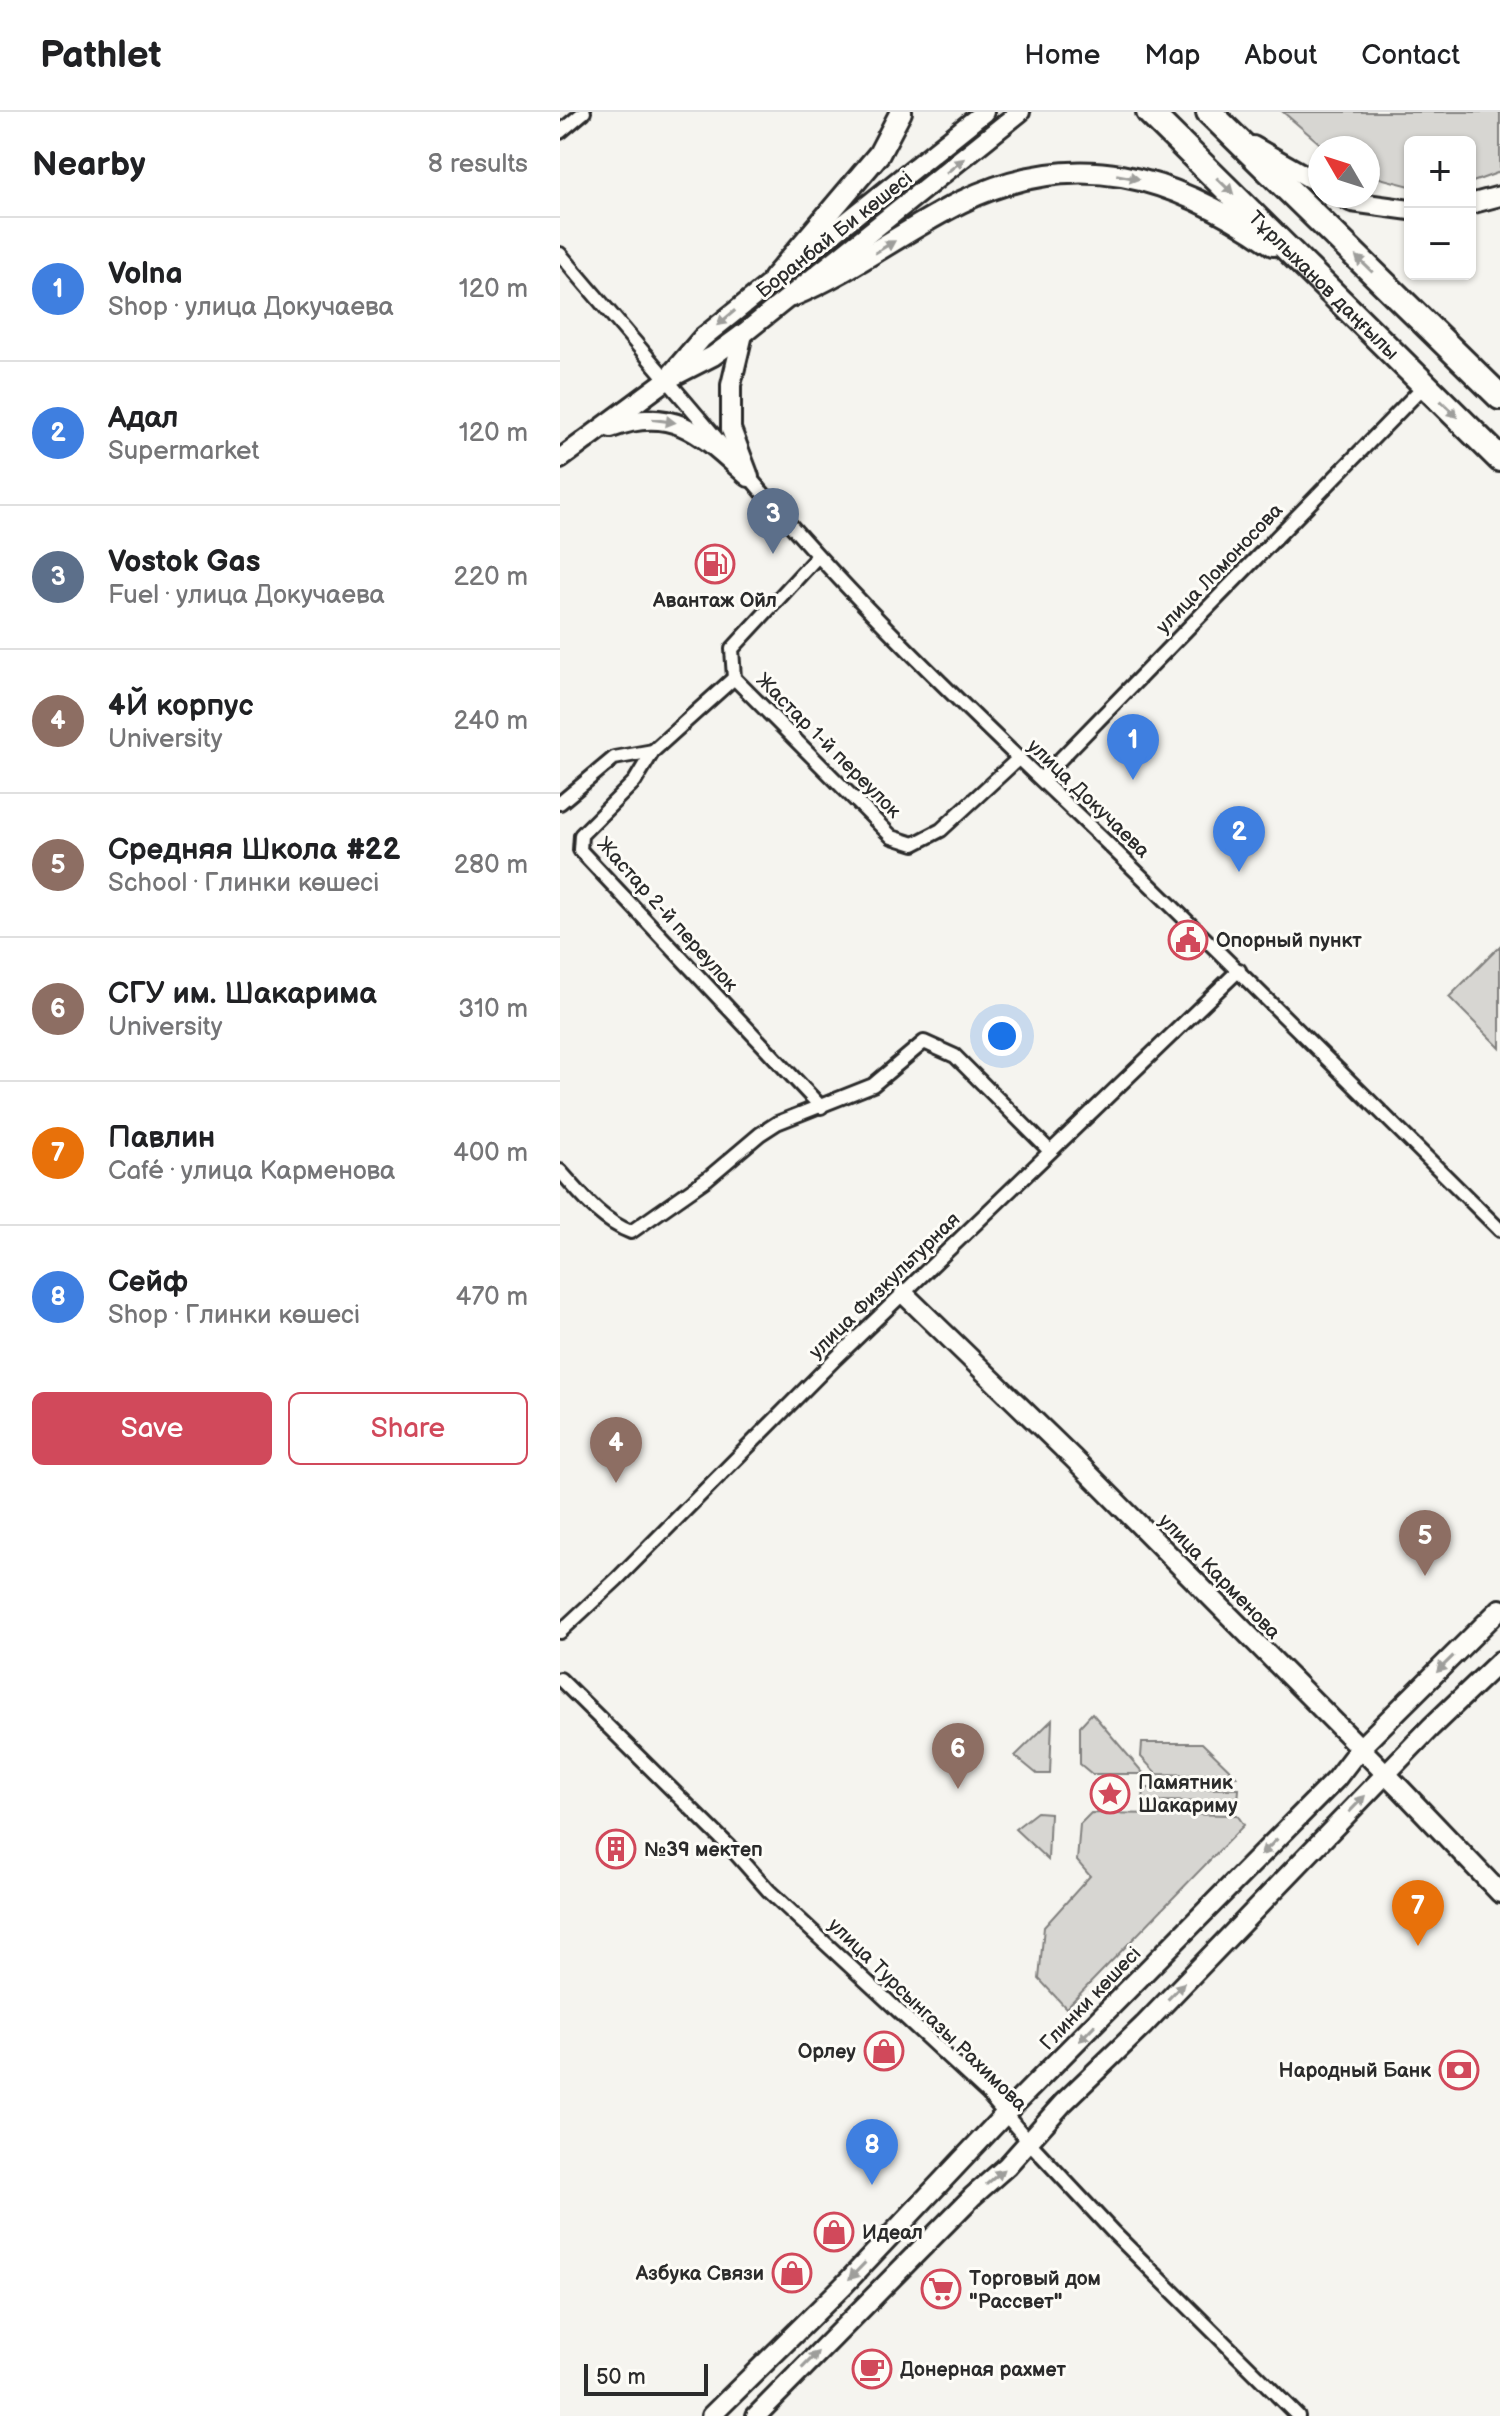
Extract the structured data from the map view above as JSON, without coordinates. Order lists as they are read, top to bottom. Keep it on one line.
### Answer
{"streets":{"highway":["Тұрлыханов даңғылы"],"main road":["Боранбай Би көшесі","улица Карменова","Глинки көшесі"],"street":["улица Ломоносова","Жастар 1-й переулок","улица Докучаева","Жастар 2-й переулок","улица Физкультурная","улица Турсынгазы Рахимова"]},"crossings":[["Боранбай Би көшесі","улица Докучаева"],["Тұрлыханов даңғылы","улица Ломоносова"],["улица Ломоносова","улица Докучаева"],["Жастар 1-й переулок","улица Докучаева"],["Жастар 1-й переулок","Жастар 2-й переулок"],["улица Докучаева","улица Физкультурная"],["улица Физкультурная","улица Карменова"],["улица Карменова","Глинки көшесі"],["Глинки көшесі","улица Турсынгазы Рахимова"]],"places":{"fuel station":["Авантаж Ойл"],"public building":["Опорный пункт"],"place":["Памятник Шакариму"],"building":["№39 мектеп"],"shop":["Орлеу","Идеал","Азбука Связи"],"bank":["Народный Банк"],"supermarket":["Торговый дом \"Рассвет\""],"cafe":["Донерная рахмет"]},"scale_bar":"50 m","north":"top left","page":{"header":"Pathlet","nav":["Home","Map","About","Contact"],"heading":["Nearby","8 results"],"map_buttons":["+","−"],"list":[{"mark":"1","name":"Volna","note":"Shop · улица Докучаева","value":"120 m"},{"mark":"2","name":"Адал","note":"Supermarket","value":"120 m"},{"mark":"3","name":"Vostok Gas","note":"Fuel · улица Докучаева","value":"220 m"},{"mark":"4","name":"4Й корпус","note":"University","value":"240 m"},{"mark":"5","name":"Средняя Школа #22","note":"School · Глинки көшесі","value":"280 m"},{"mark":"6","name":"СГУ им. Шакарима","note":"University","value":"310 m"},{"mark":"7","name":"Павлин","note":"Café · улица Карменова","value":"400 m"},{"mark":"8","name":"Сейф","note":"Shop · Глинки көшесі","value":"470 m"}],"pins":["3","1","2","4","5","6","7","8"],"buttons":["Save","Share"],"scale":"50 m"}}
